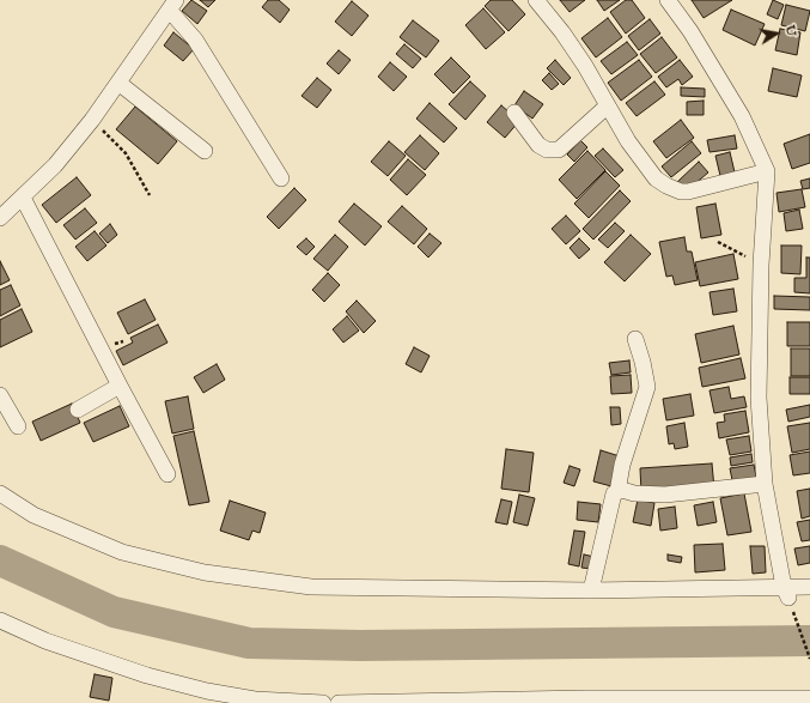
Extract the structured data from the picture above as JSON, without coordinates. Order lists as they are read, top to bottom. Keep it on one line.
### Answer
{"north":"right"}
